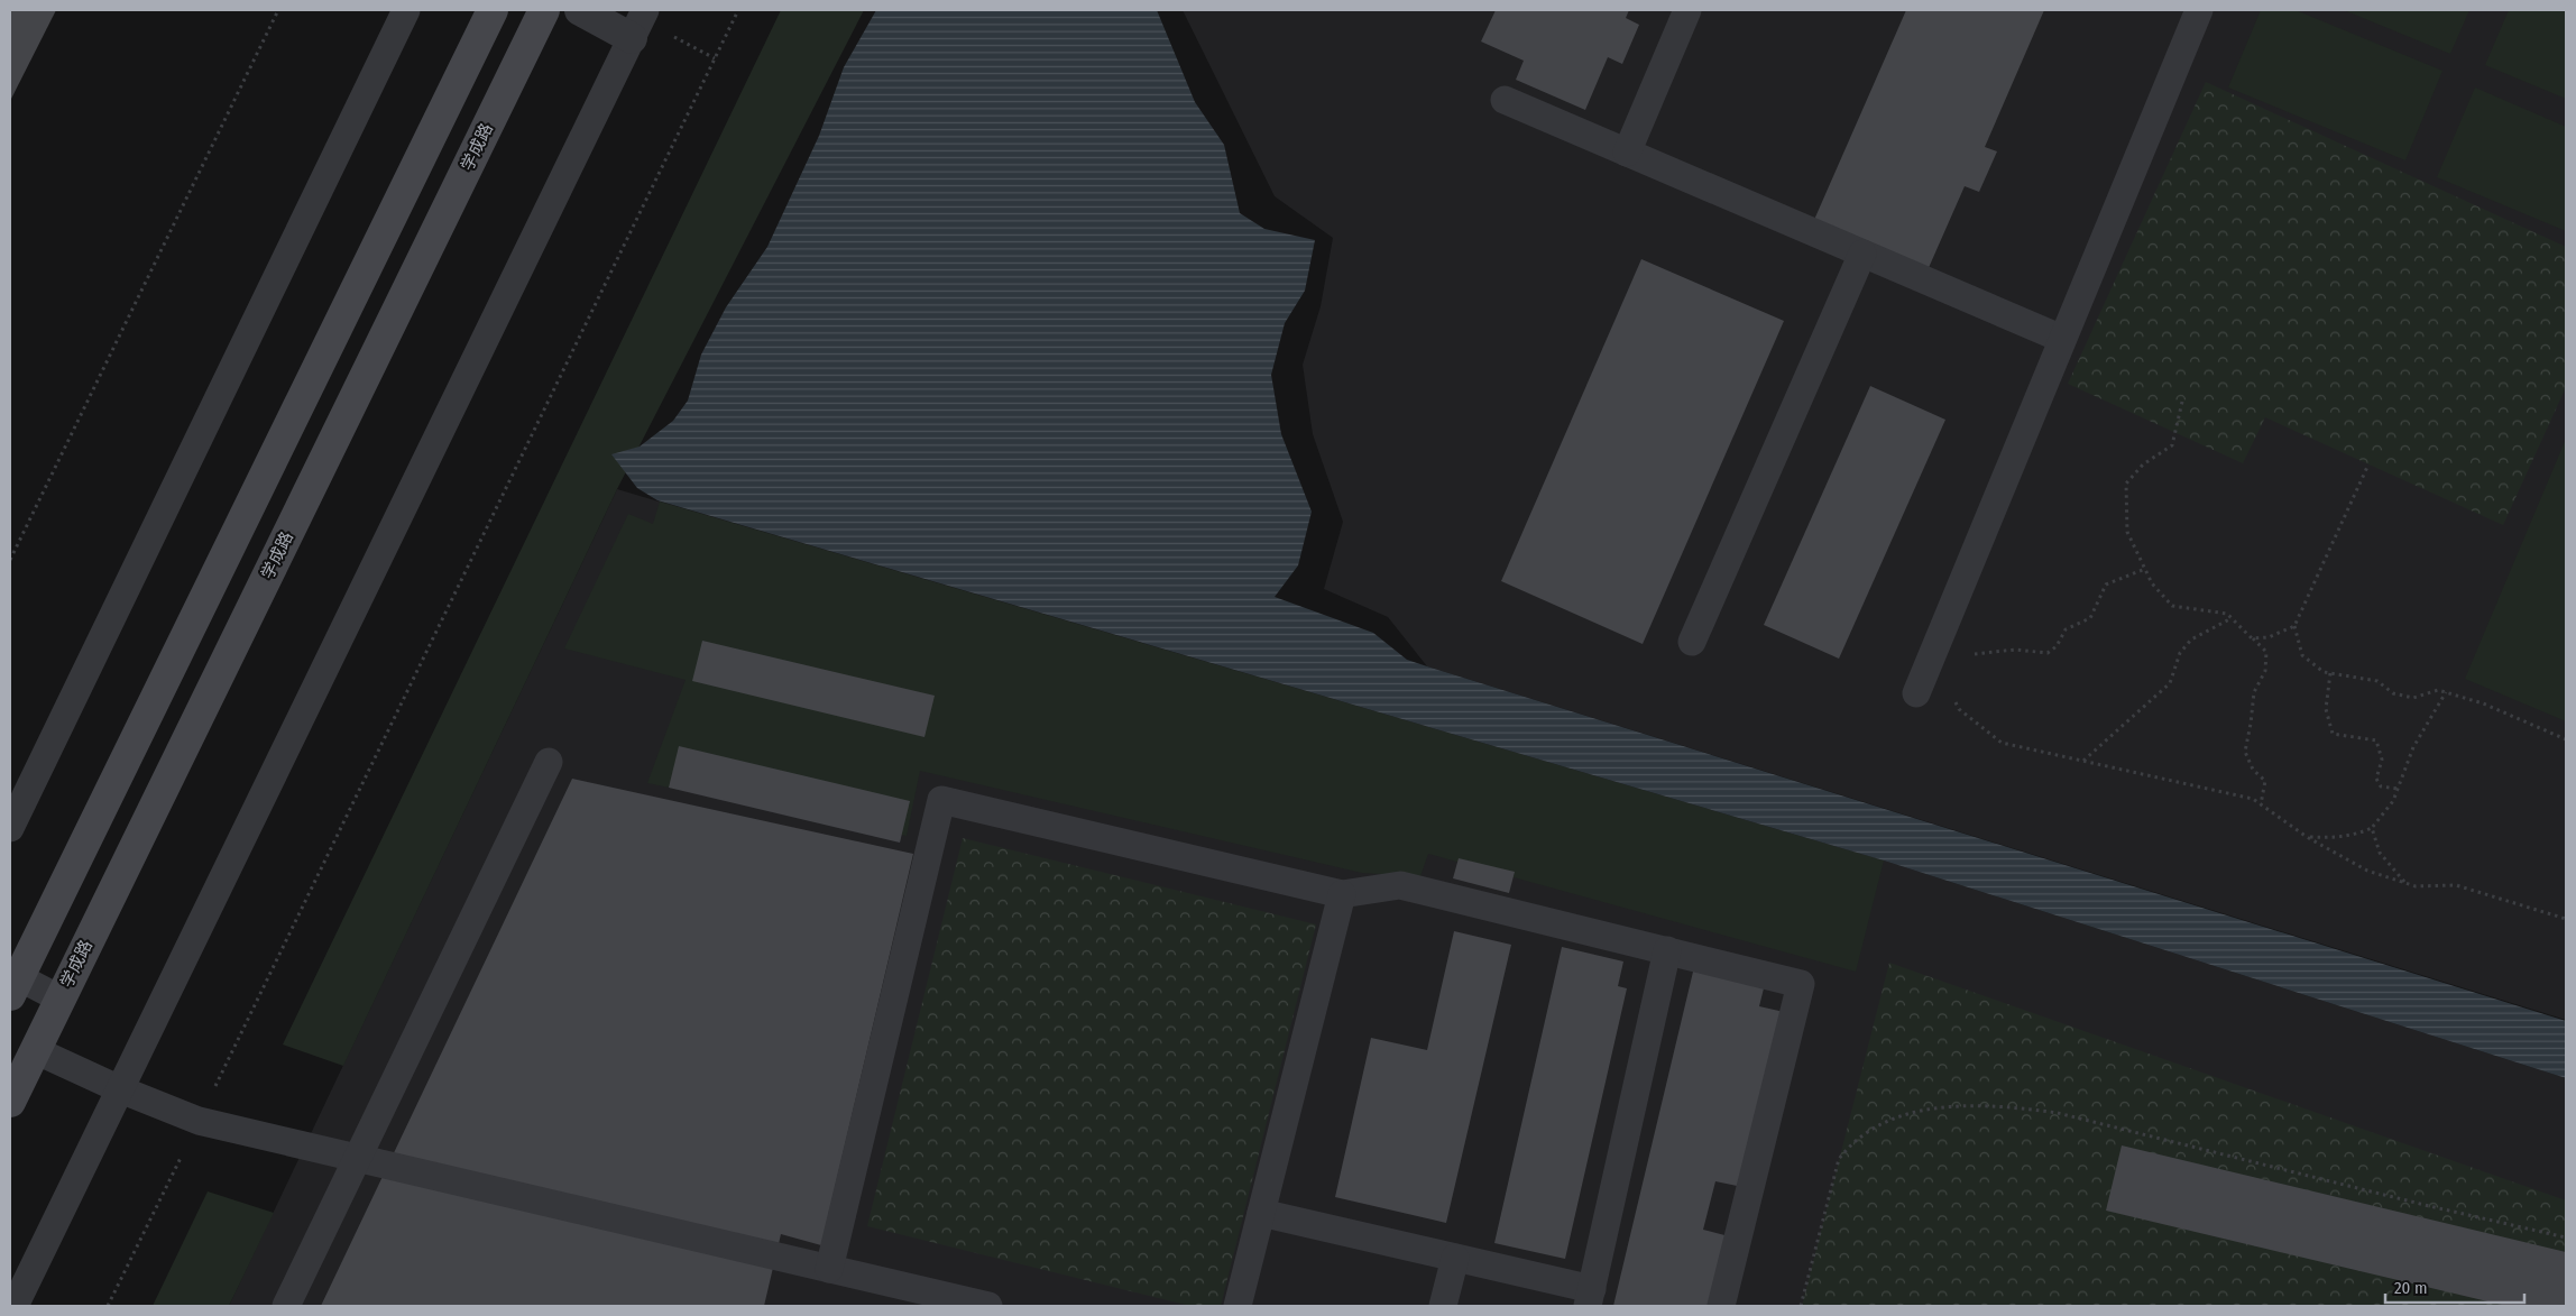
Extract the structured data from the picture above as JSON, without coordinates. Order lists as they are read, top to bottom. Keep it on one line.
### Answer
{"streets":{"main road":["学成路"]},"scale_bar":"20 m"}
